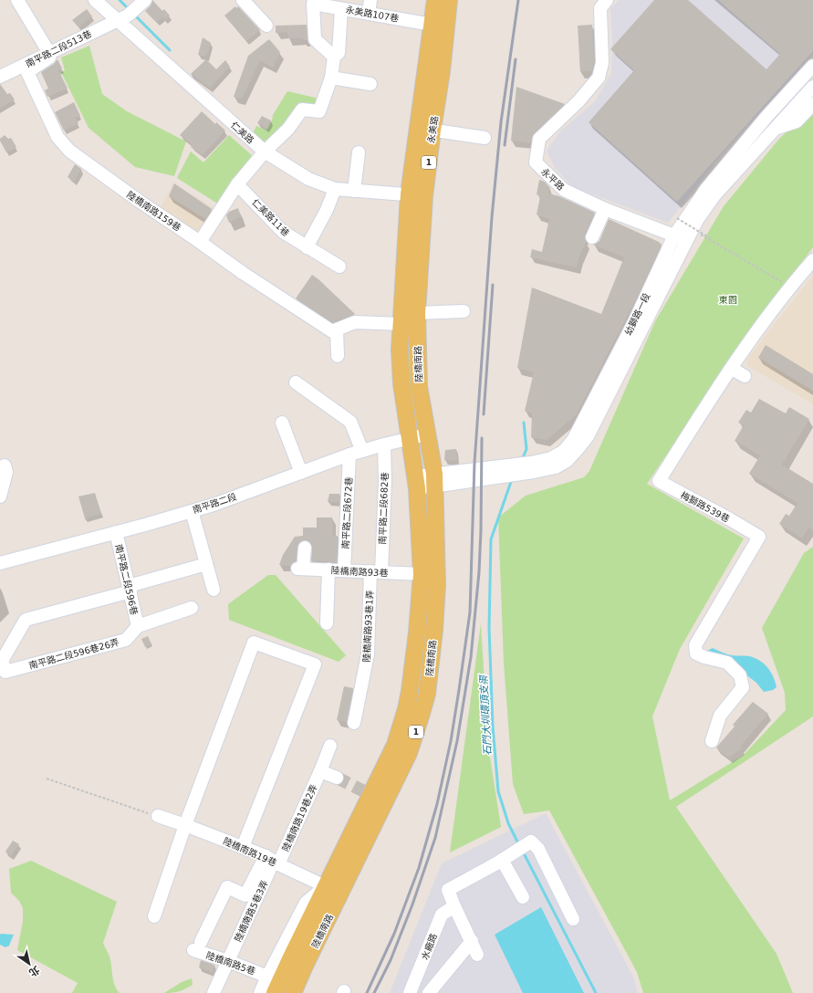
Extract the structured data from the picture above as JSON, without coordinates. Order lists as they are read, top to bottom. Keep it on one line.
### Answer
{"streets":{"main road":["永美路","1","陸橋南路"],"street":["永美路107巷","南平路二段513巷","仁美路","永平路","陸橋南路159巷","仁美路11巷","幼獅路一段","南平路二段","梅獅路539巷","南平路二段682巷","南平路二段672巷","陸橋南路93巷","南平路二段596巷","陸橋南路93巷1弄","南平路二段596巷26弄","陸橋南路19巷2弄","陸橋南路19巷","陸橋南路5巷3弄","水廠路","陸橋南路5巷"]},"crossings":[["永美路107巷","永美路"],["南平路二段513巷","仁美路"],["南平路二段513巷","陸橋南路159巷"],["永美路","仁美路"],["永美路","陸橋南路"],["永平路","幼獅路一段"],["幼獅路一段","陸橋南路"],["陸橋南路","南平路二段"],["陸橋南路","陸橋南路93巷"],["陸橋南路","陸橋南路19巷"],["陸橋南路","陸橋南路5巷"],["南平路二段","南平路二段682巷"],["南平路二段","南平路二段672巷"],["南平路二段","南平路二段596巷"],["南平路二段682巷","陸橋南路93巷"],["南平路二段682巷","陸橋南路93巷1弄"],["南平路二段672巷","陸橋南路93巷"],["陸橋南路93巷","陸橋南路93巷1弄"],["南平路二段596巷","南平路二段596巷26弄"],["陸橋南路19巷2弄","陸橋南路19巷"],["陸橋南路19巷2弄","陸橋南路5巷3弄"],["陸橋南路19巷2弄","陸橋南路5巷"],["陸橋南路19巷","陸橋南路5巷3弄"],["陸橋南路19巷","陸橋南路5巷"],["陸橋南路5巷3弄","陸橋南路5巷"]],"water":["石門大圳環頂支渠"],"parks":["東園"],"north":"bottom right"}
